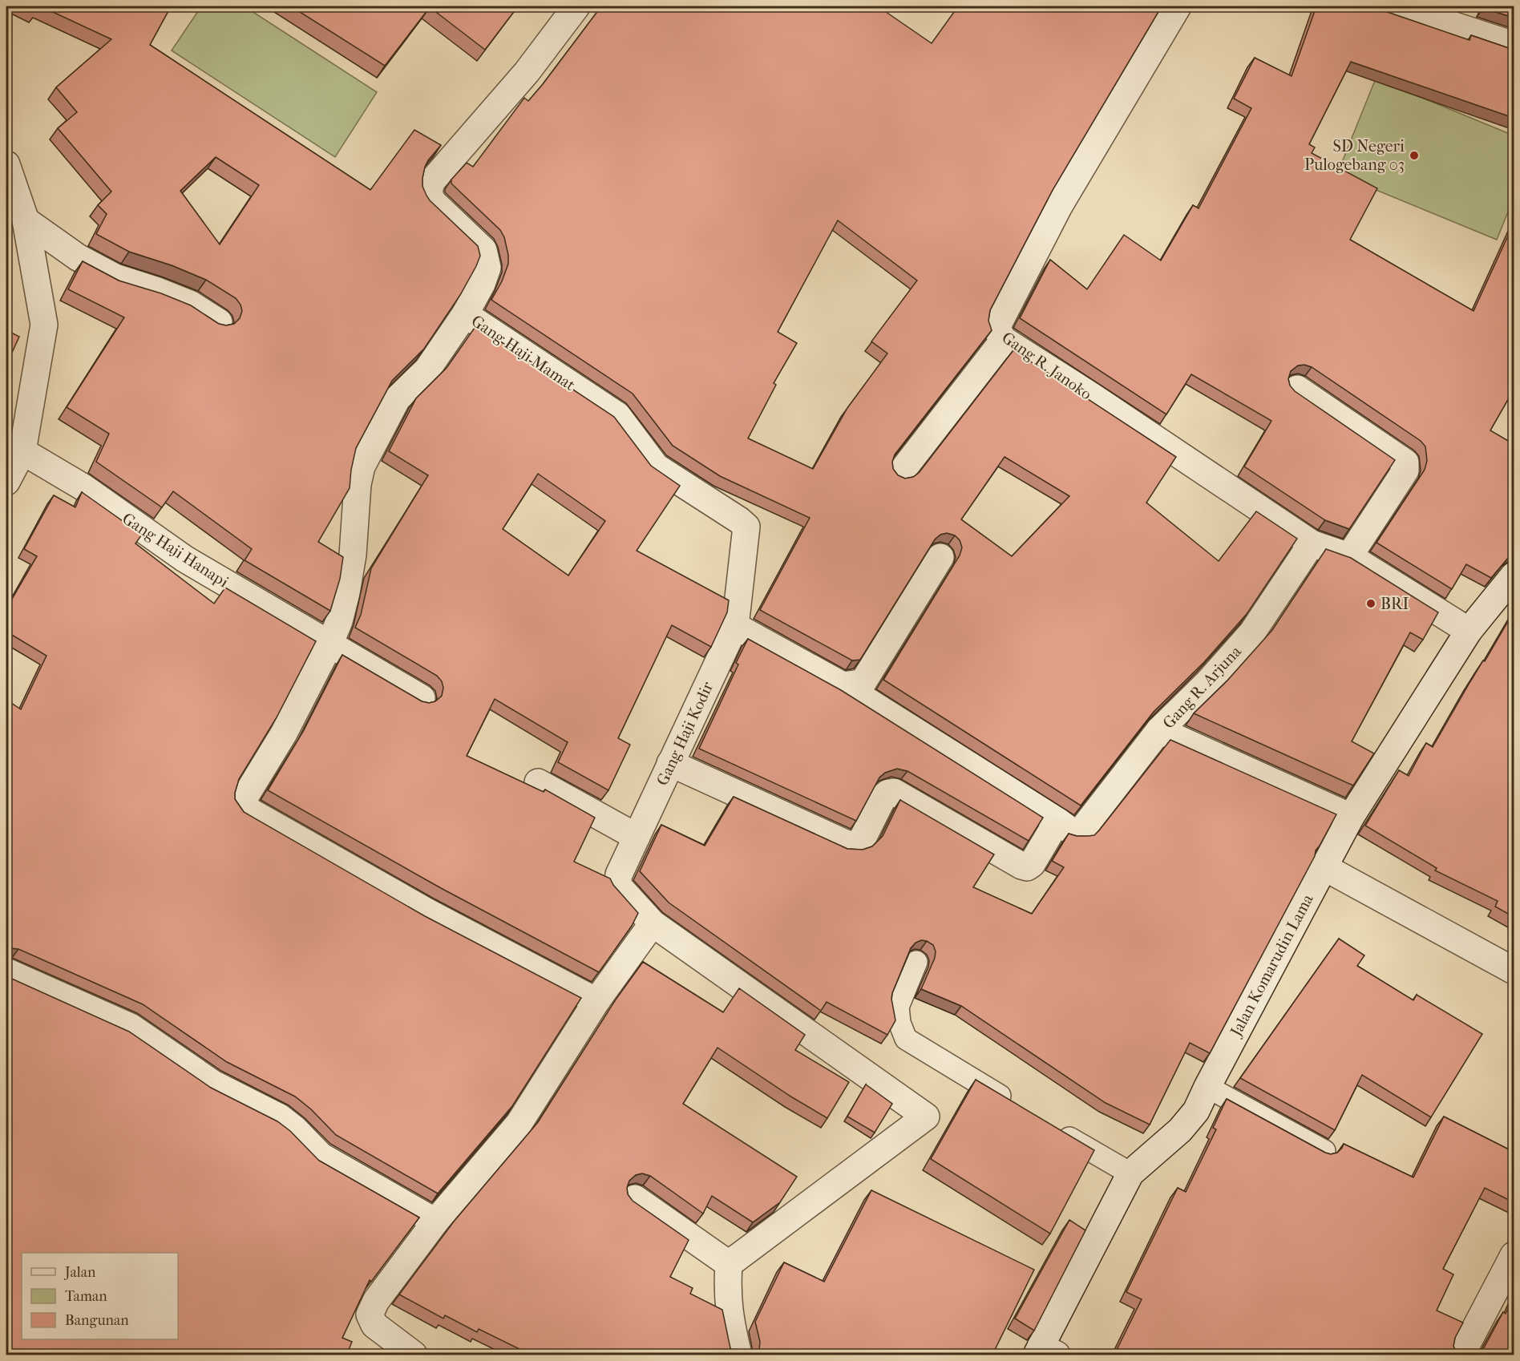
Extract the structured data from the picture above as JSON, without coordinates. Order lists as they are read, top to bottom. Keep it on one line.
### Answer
{"streets":{"street":["Gang Haji Mamat","Gang R. Janoko","Gang Haji Hanapi","Gang R. Arjuna","Gang Haji Kodir","Jalan Komarudin Lama"]},"crossings":[["Gang Haji Mamat","Gang Haji Kodir"],["Gang R. Janoko","Gang R. Arjuna"],["Gang R. Janoko","Jalan Komarudin Lama"],["Gang R. Arjuna","Jalan Komarudin Lama"]],"places":["SD Negeri Pulogebang 03","BRI"],"legend":["Jalan","Taman","Bangunan"]}
